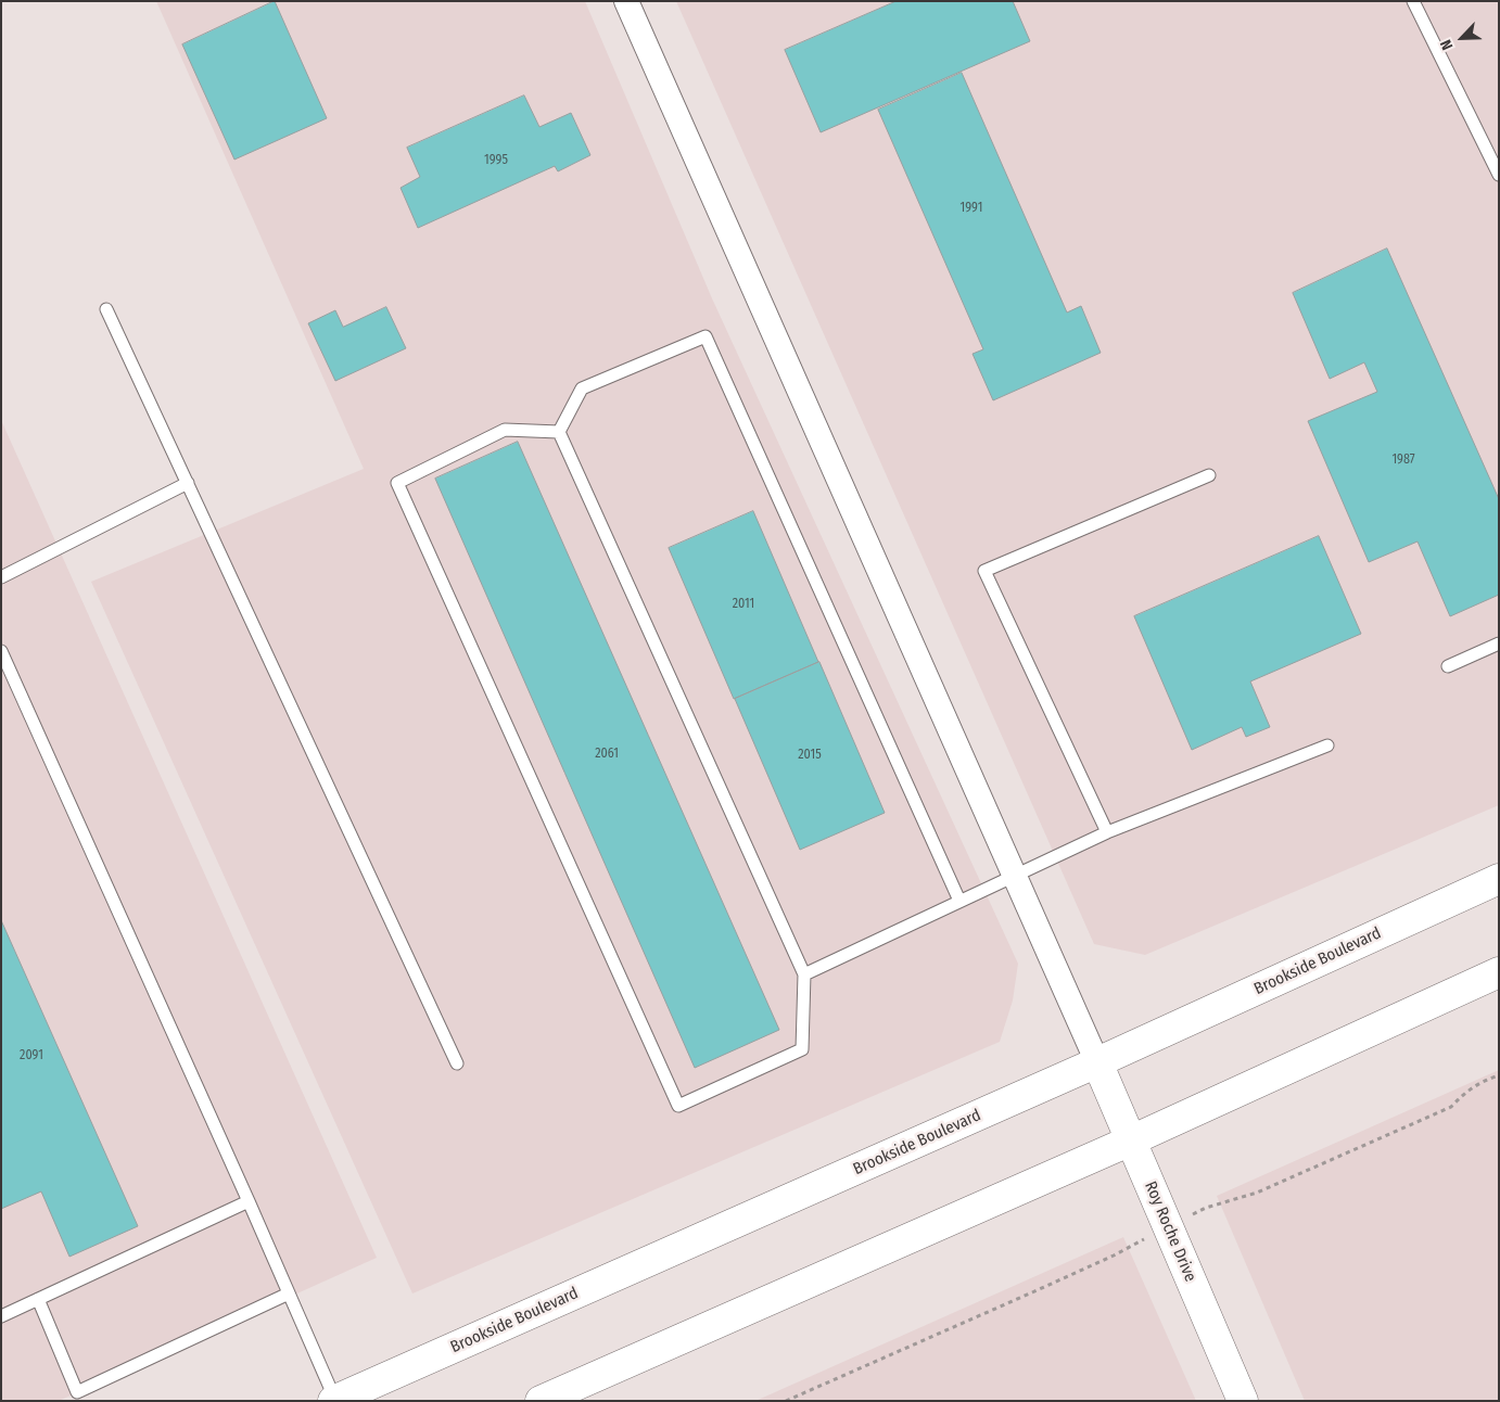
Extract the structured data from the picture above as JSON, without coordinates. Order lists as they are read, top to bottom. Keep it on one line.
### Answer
{"streets":{"main road":["Brookside Boulevard","Roy Roche Drive"]},"crossings":[["Brookside Boulevard","Roy Roche Drive"]],"house_numbers":["1995","1991","1987","2011","2061","2015","2091"],"north":"bottom left"}
